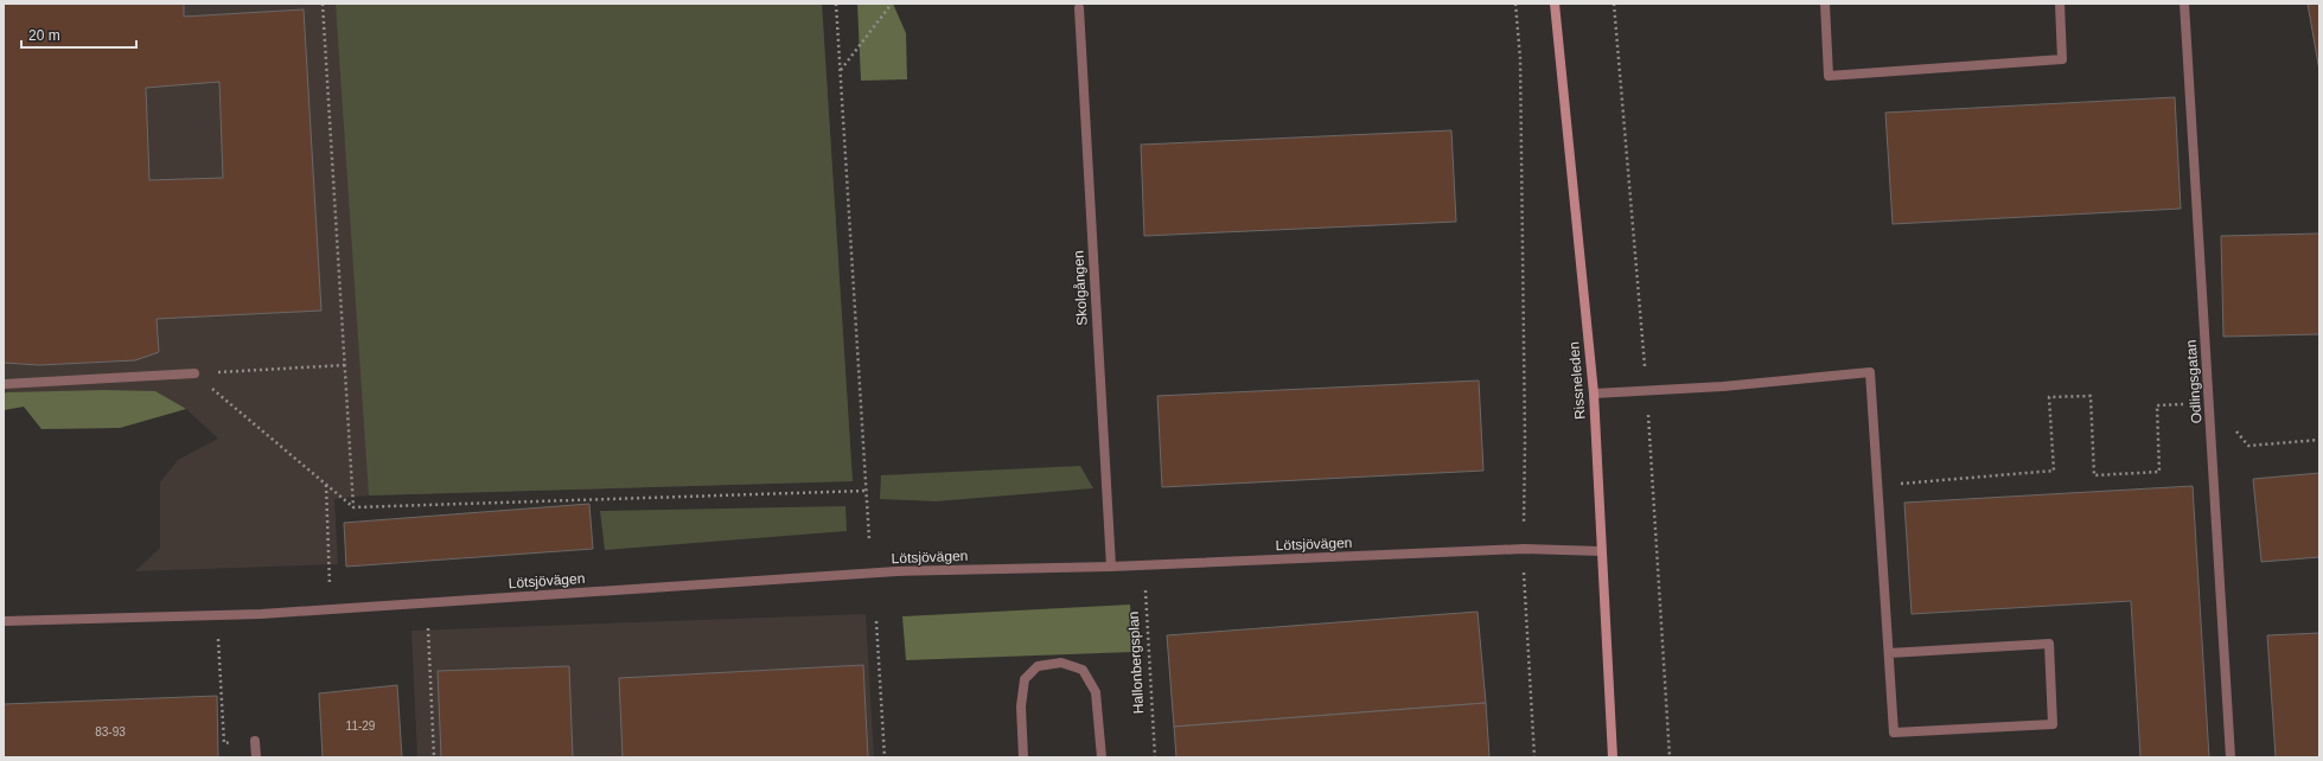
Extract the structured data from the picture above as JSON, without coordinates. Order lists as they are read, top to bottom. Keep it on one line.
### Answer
{"streets":{"street":["Skolgången","Rissneleden","Odlingsgatan","Lötsjövägen"],"path":["Hallonbergsplan"]},"crossings":[["Skolgången","Lötsjövägen"],["Rissneleden","Lötsjövägen"],["Lötsjövägen","Hallonbergsplan"]],"house_numbers":["11-29","83-93"],"scale_bar":"20 m"}
